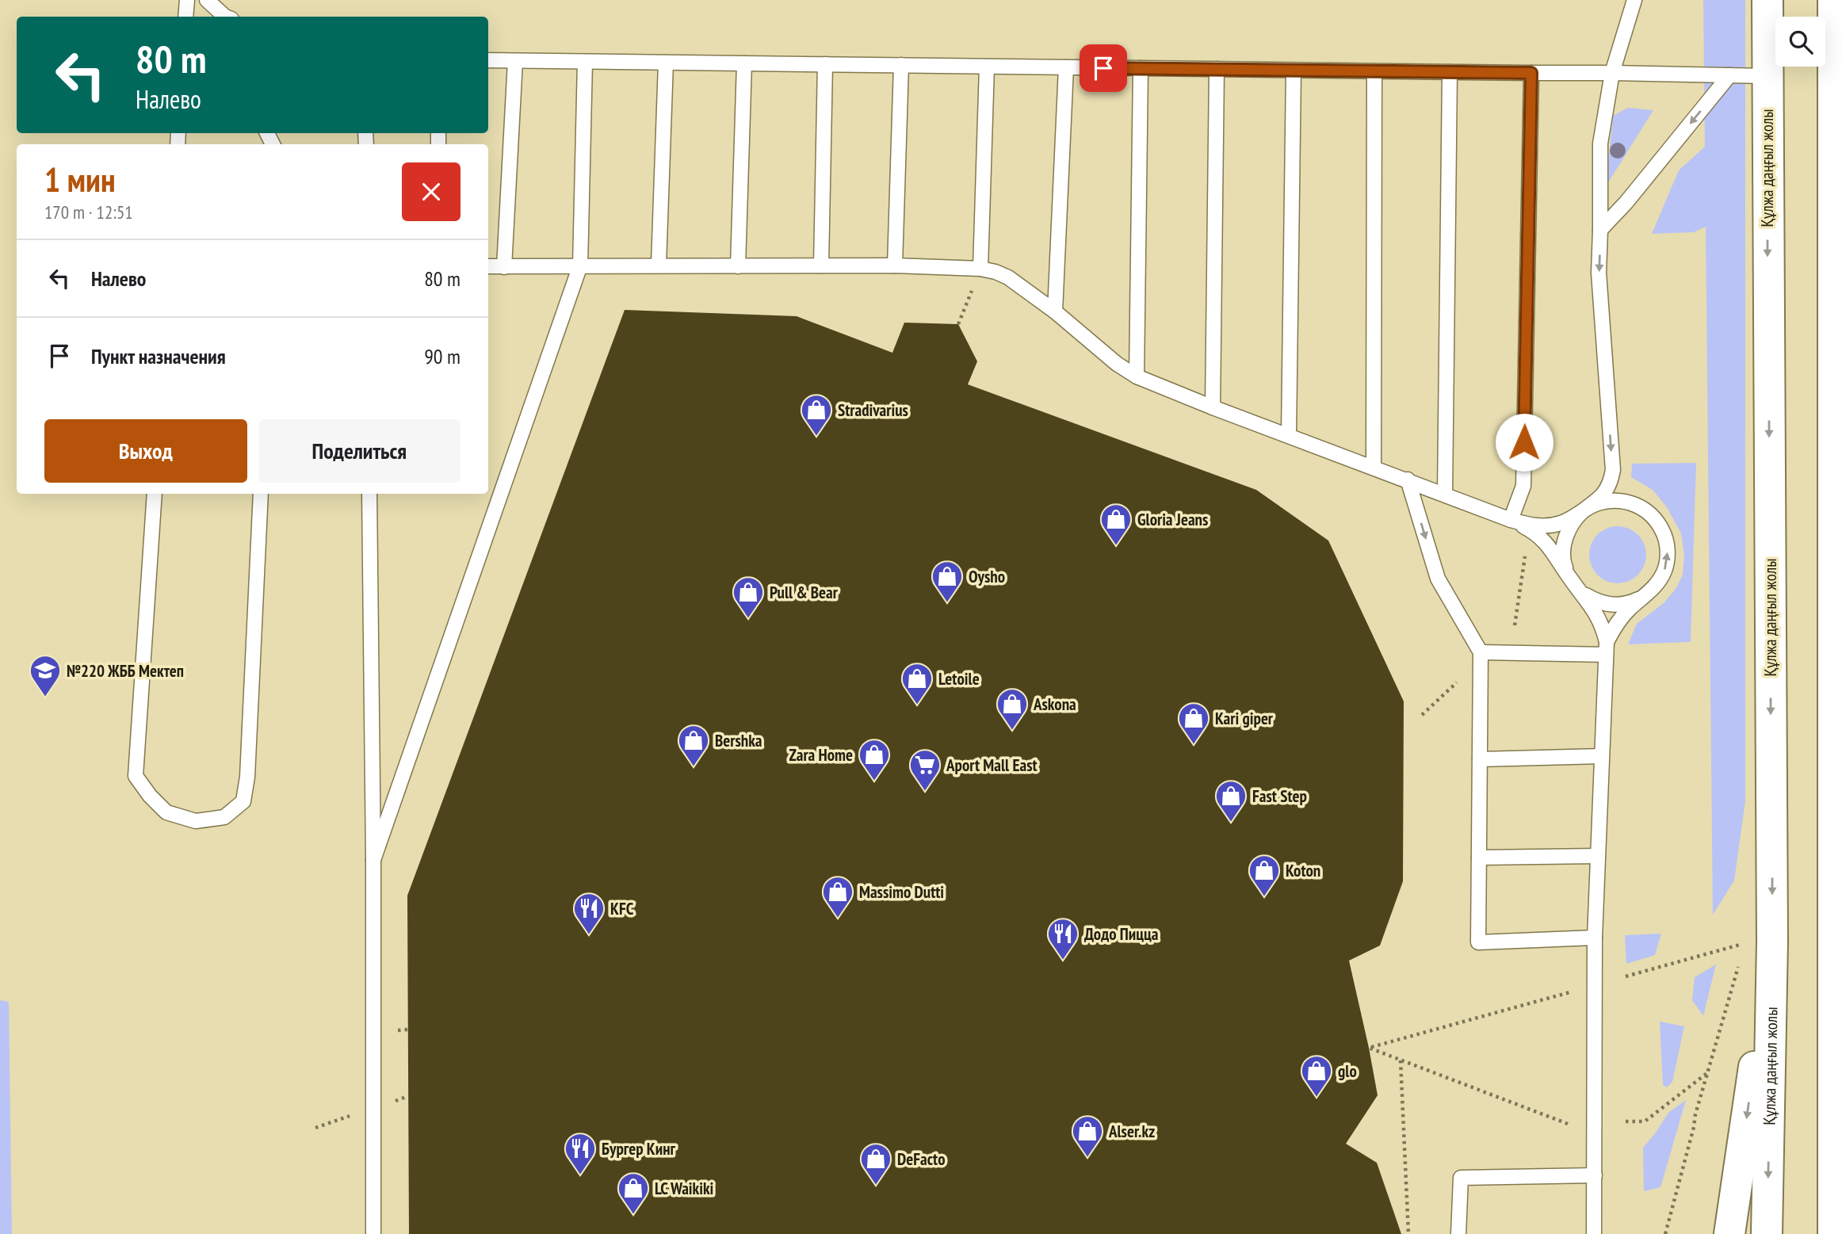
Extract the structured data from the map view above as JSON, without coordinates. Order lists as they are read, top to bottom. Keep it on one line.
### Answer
{"streets":{"main road":["Құлжа даңғыл жолы"]},"places":{"shop":["Stradivarius","Gloria Jeans","Oysho","Pull & Bear","Letoile","Askona","Kari giper","Bershka","Zara Home","Fast Step","Koton","Massimo Dutti","glo","Alser.kz","DeFacto","LC Waikiki"],"school or university":["№220 ЖББ Мектеп"],"supermarket":["Aport Mall East"],"restaurant":["KFC","Додо Пицца","Бургер Кинг"]},"page":{"turn":["80 m","Налево"],"heading":["1 мин","170 m · 12:51"],"list":[{"name":"Налево","value":"80 m"},{"name":"Пункт назначения","value":"90 m"}],"buttons":["Выход","Поделиться"]}}
